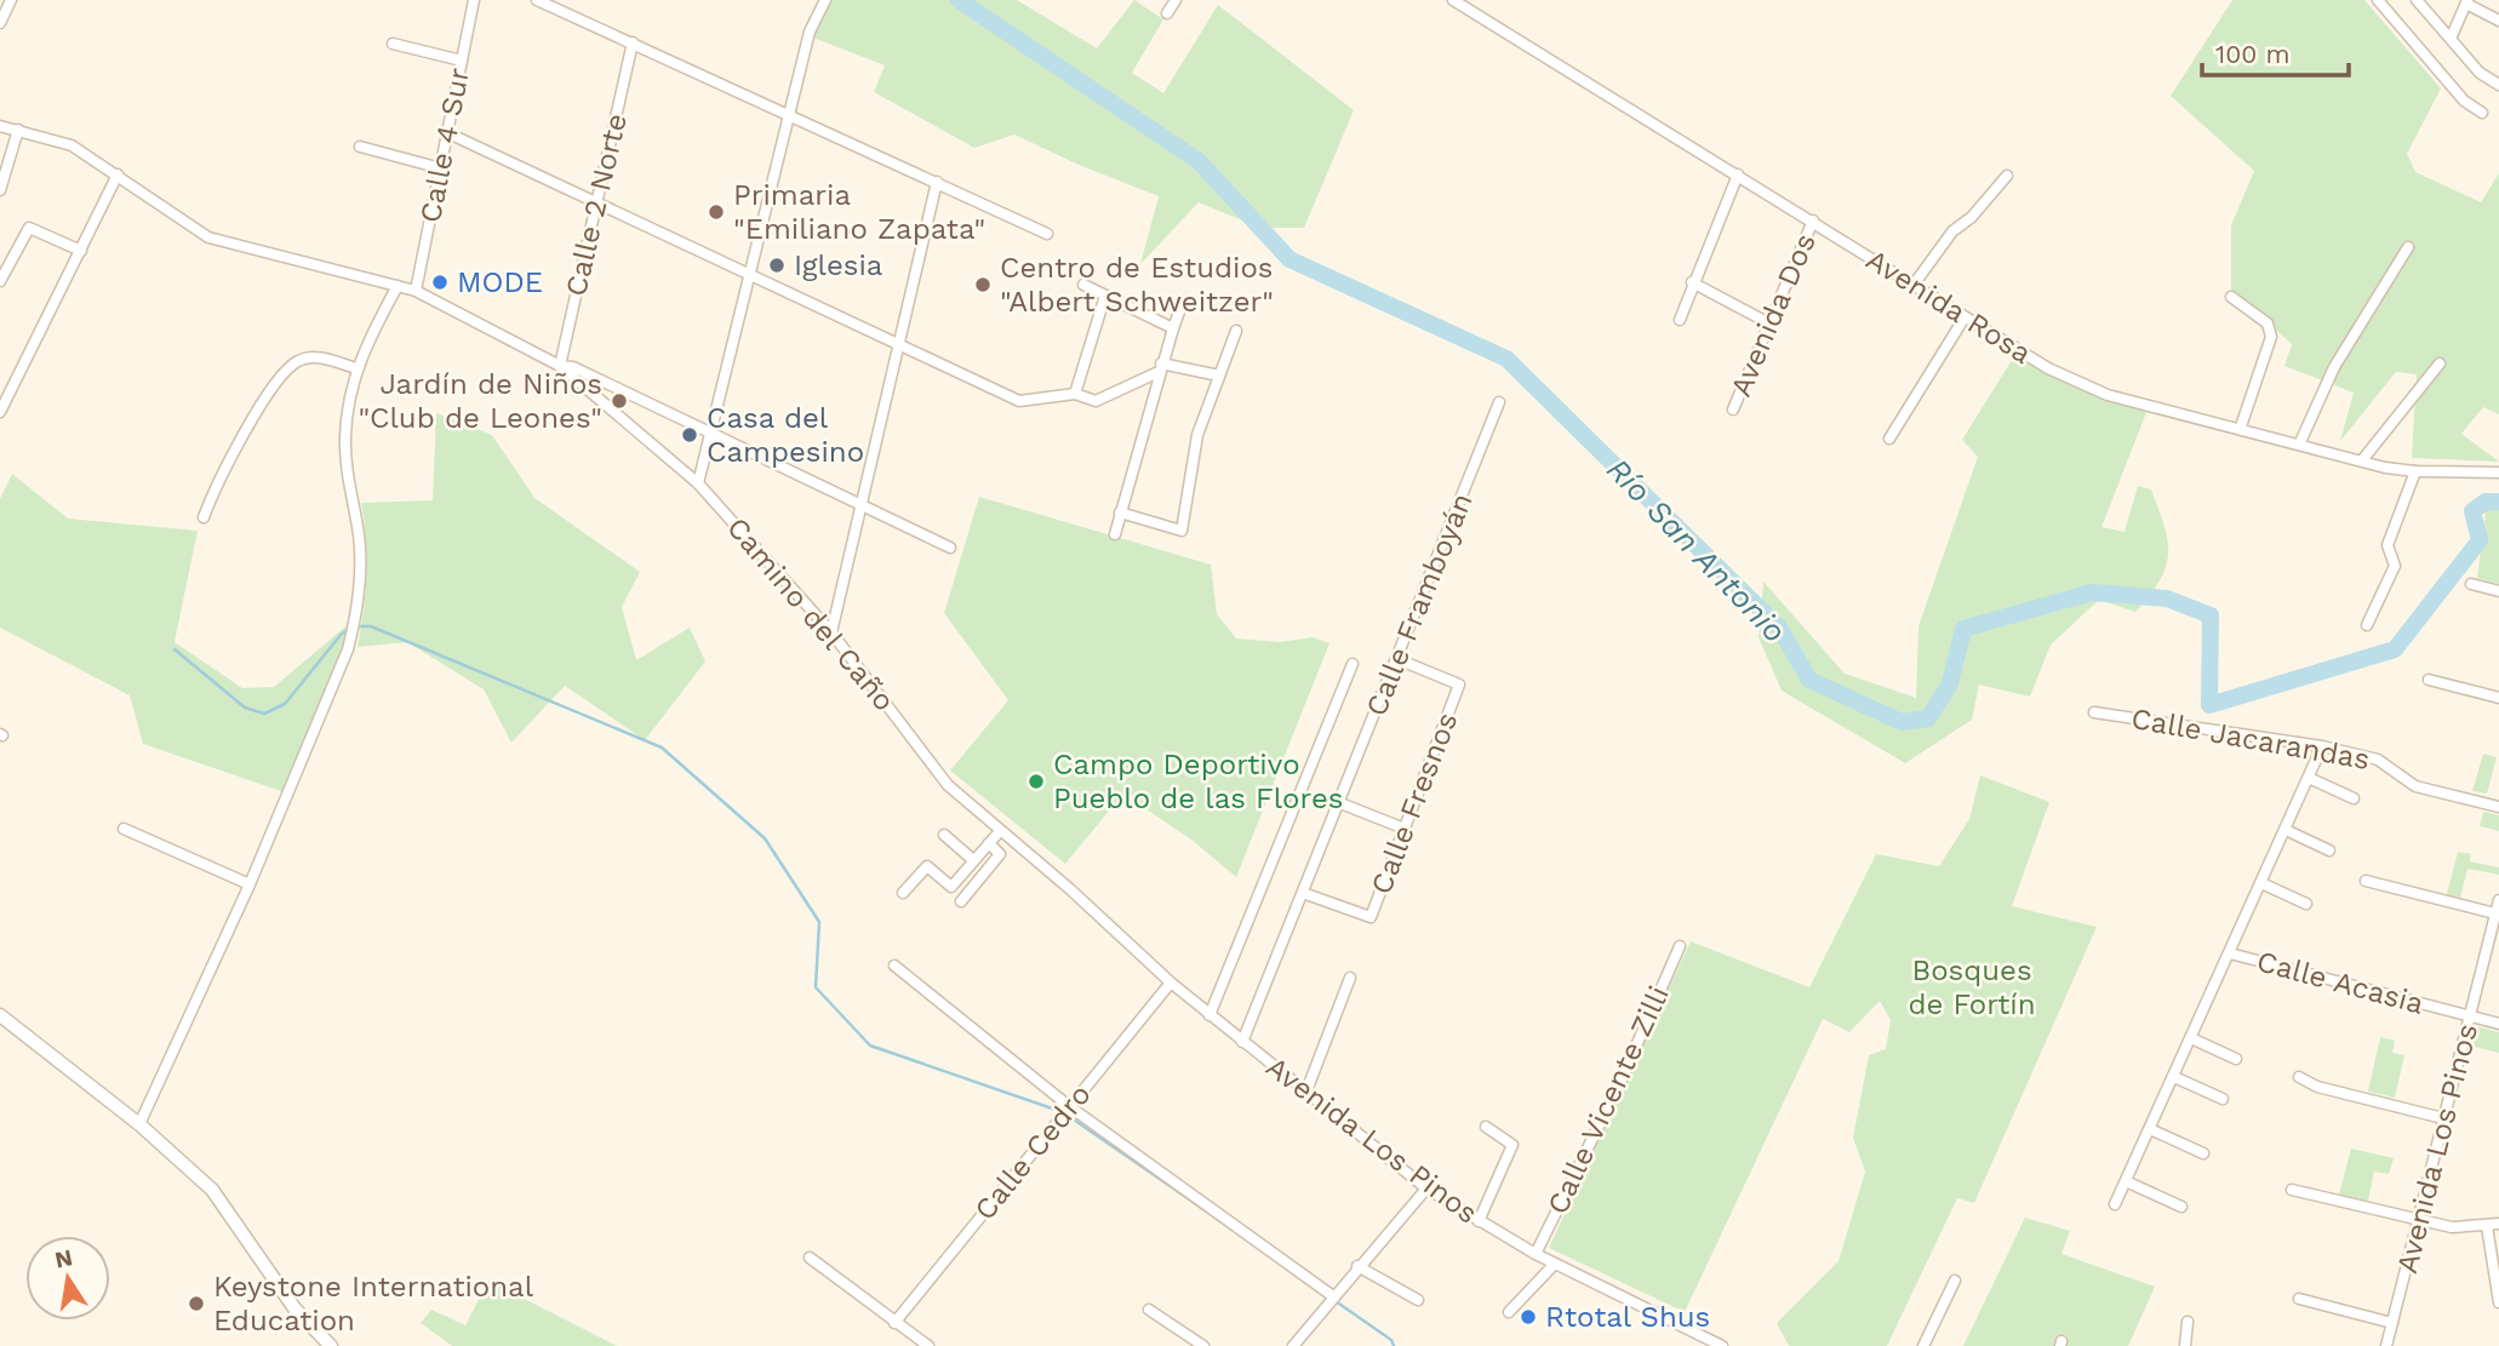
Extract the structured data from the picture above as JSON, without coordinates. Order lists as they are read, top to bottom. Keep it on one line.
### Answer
{"streets":{"street":["Calle 4 Sur","Calle 2 Norte","Avenida Rosa","Avenida Dos","Calle Framboyán","Camino del Caño","Calle Jacarandas","Calle Fresnos","Calle Acasia","Calle Vicente Zilli","Avenida Los Pinos","Calle Cedro"]},"crossings":[["Calle 4 Sur","Camino del Caño"],["Calle 2 Norte","Camino del Caño"],["Avenida Rosa","Avenida Dos"],["Calle Framboyán","Calle Fresnos"],["Calle Framboyán","Avenida Los Pinos"],["Camino del Caño","Avenida Los Pinos"],["Camino del Caño","Calle Cedro"],["Calle Jacarandas","Calle Acasia"],["Calle Acasia","Avenida Los Pinos"],["Calle Vicente Zilli","Avenida Los Pinos"],["Avenida Los Pinos","Calle Cedro"]],"water":["Río San Antonio"],"parks":["Bosques de Fortín"],"places":["Primaria \"Emiliano Zapata\"","Iglesia","MODE","Centro de Estudios \"Albert Schweitzer\"","Jardín de Niños \"Club de Leones\"","Casa del Campesino","Campo Deportivo Pueblo de las Flores","Keystone International Education","Rtotal Shus"],"scale_bar":"100 m","north":"top"}
